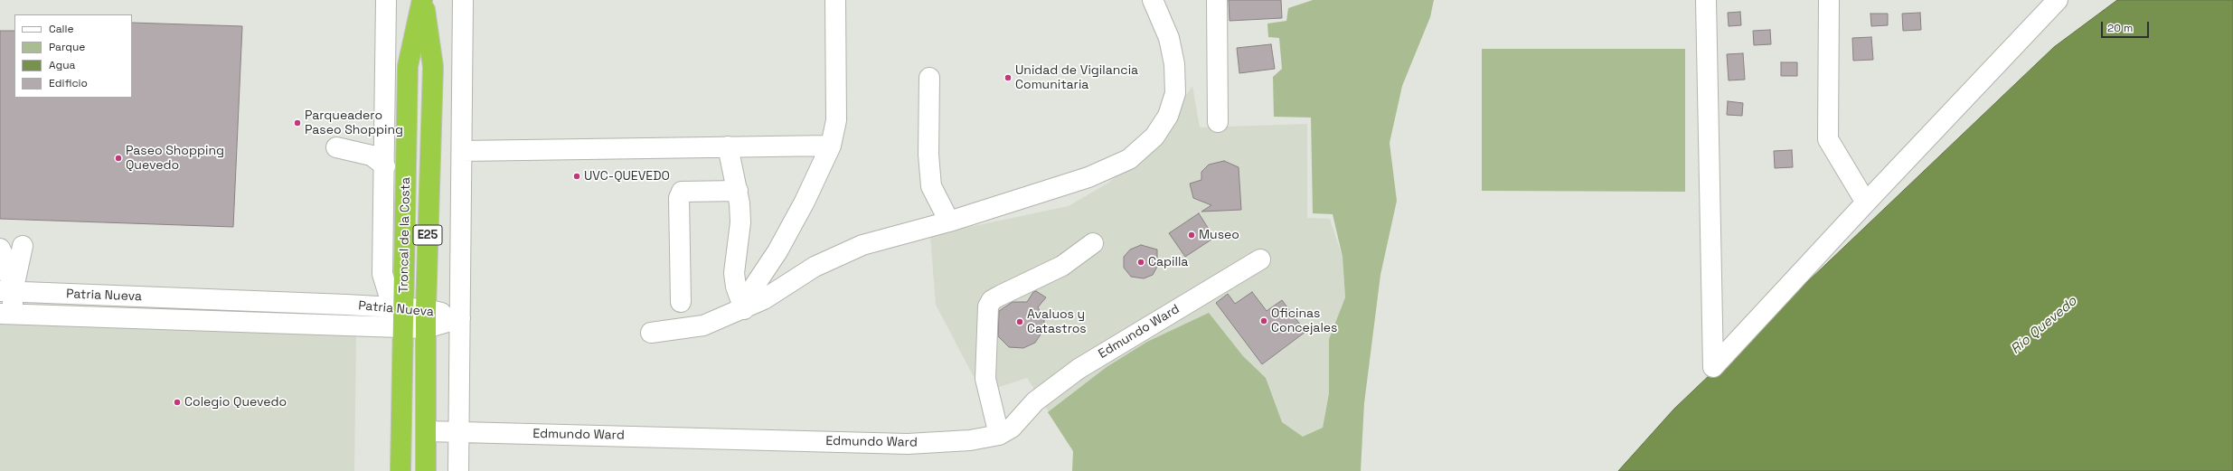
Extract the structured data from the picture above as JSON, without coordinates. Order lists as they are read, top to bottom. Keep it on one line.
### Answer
{"streets":{"highway":["Troncal de la Costa","E25"],"street":["Patria Nueva","Edmundo Ward"]},"crossings":[["Troncal de la Costa","Patria Nueva"],["Troncal de la Costa","Edmundo Ward"]],"water":["Río Quevedo"],"places":["Unidad de Vigilancia Comunitaria","Parqueadero Paseo Shopping","Paseo Shopping Quevedo","UVC-QUEVEDO","Museo","Capilla","Oficinas Concejales","Avaluos y Catastros","Colegio Quevedo"],"legend":["Calle","Parque","Agua","Edificio"],"scale_bar":"20 m"}
